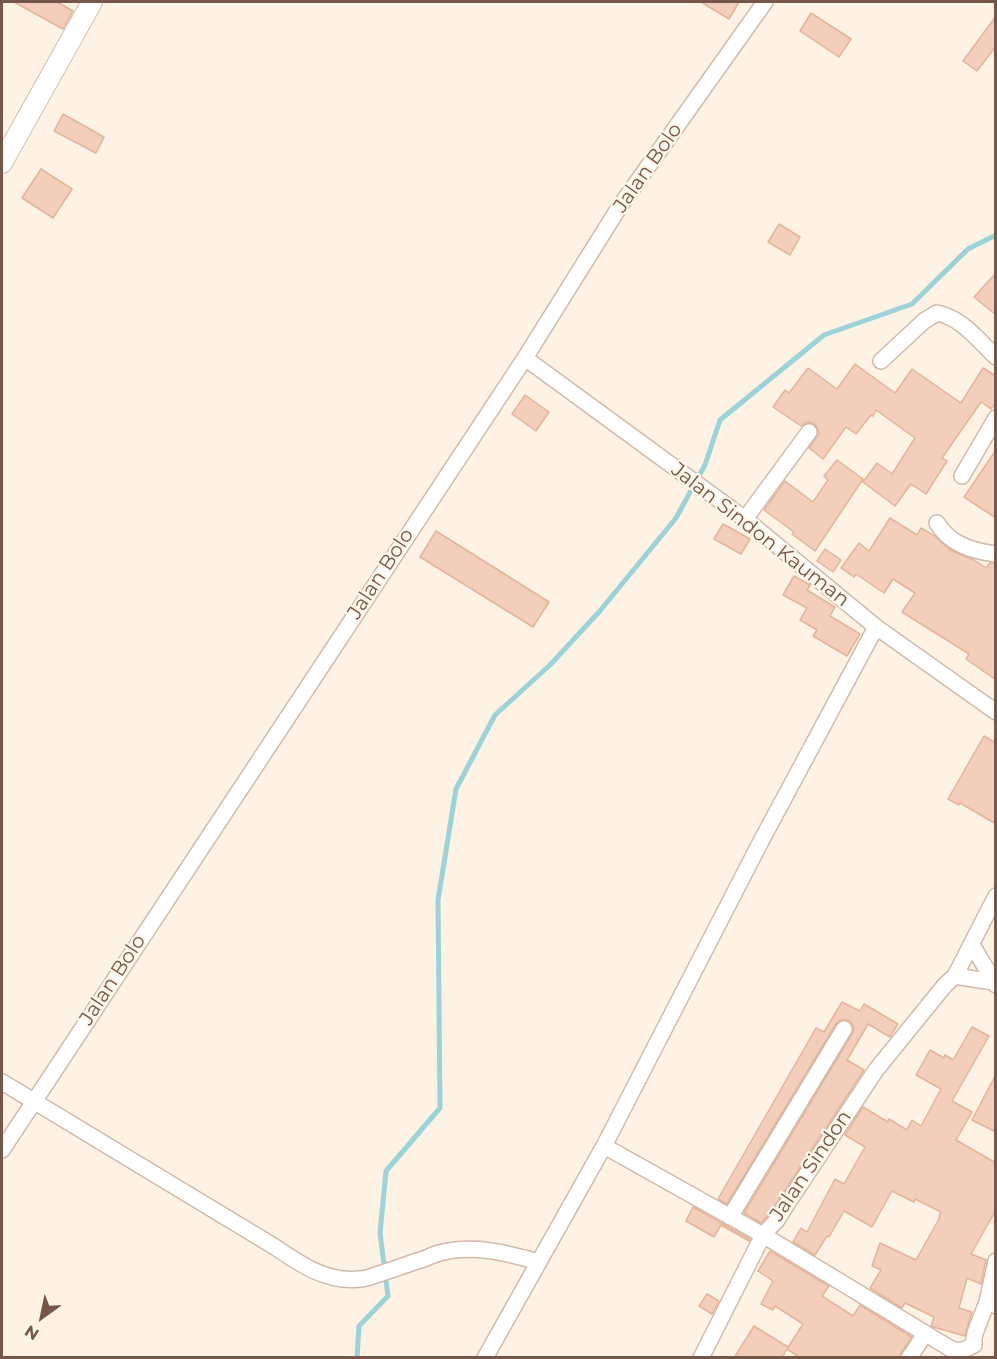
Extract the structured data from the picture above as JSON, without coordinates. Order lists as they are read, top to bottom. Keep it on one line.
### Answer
{"streets":{"street":["Jalan Bolo","Jalan Sindon Kauman","Jalan Sindon"]},"crossings":[["Jalan Bolo","Jalan Sindon Kauman"]],"north":"bottom left"}
